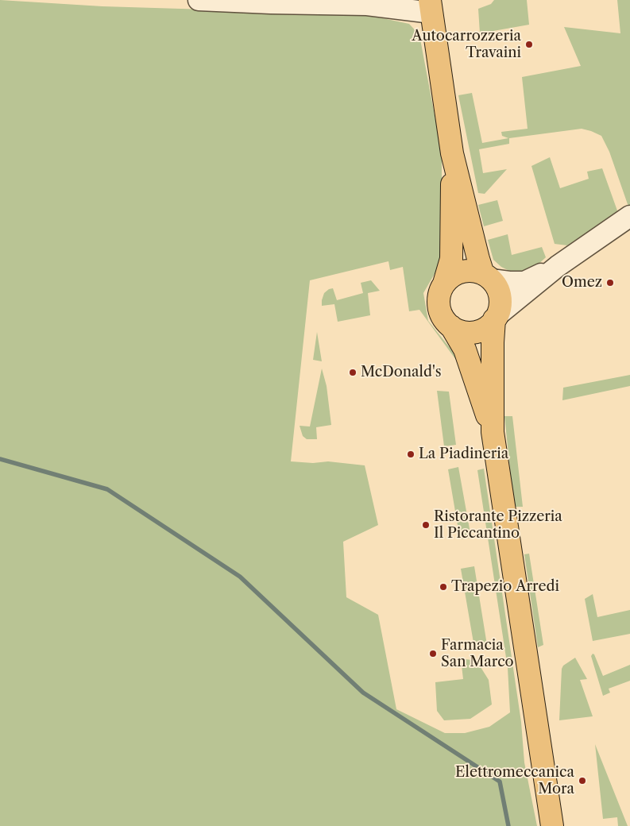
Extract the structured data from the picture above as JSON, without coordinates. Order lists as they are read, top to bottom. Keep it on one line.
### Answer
{"places":["Autocarrozzeria Travaini","Omez","McDonald's","La Piadineria","Ristorante Pizzeria Il Piccantino","Trapezio Arredi","Farmacia San Marco","Elettromeccanica Mora"]}
